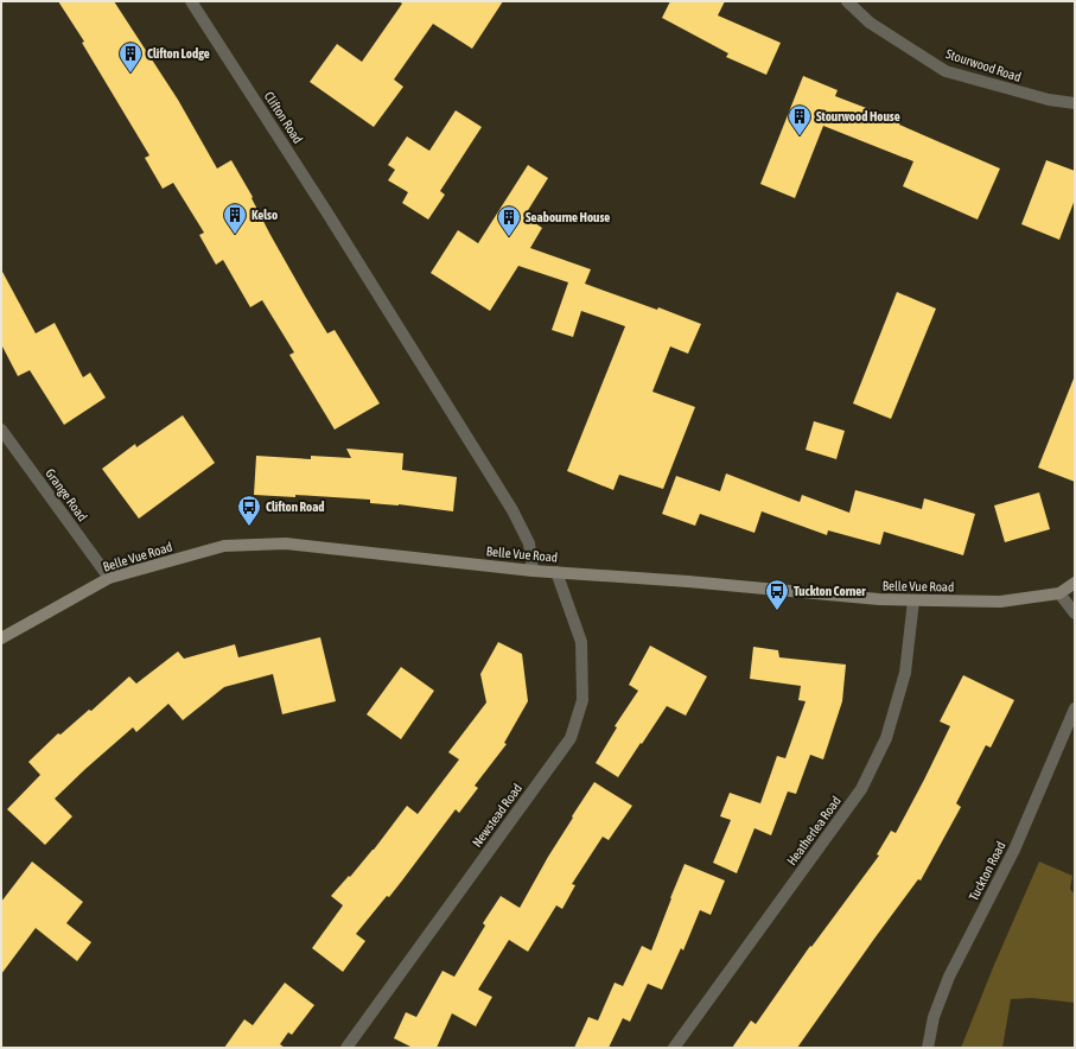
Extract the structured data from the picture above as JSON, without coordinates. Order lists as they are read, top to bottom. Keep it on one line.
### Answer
{"streets":{"main road":["Belle Vue Road"],"street":["Stourwood Road","Clifton Road","Grange Road","Newstead Road","Heatherlea Road","Tuckton Road"]},"crossings":[["Clifton Road","Belle Vue Road"],["Grange Road","Belle Vue Road"],["Belle Vue Road","Newstead Road"],["Belle Vue Road","Heatherlea Road"]],"places":{"building":["Clifton Lodge","Stourwood House","Kelso","Seabourne House"],"bus stop":["Clifton Road","Tuckton Corner"]}}
